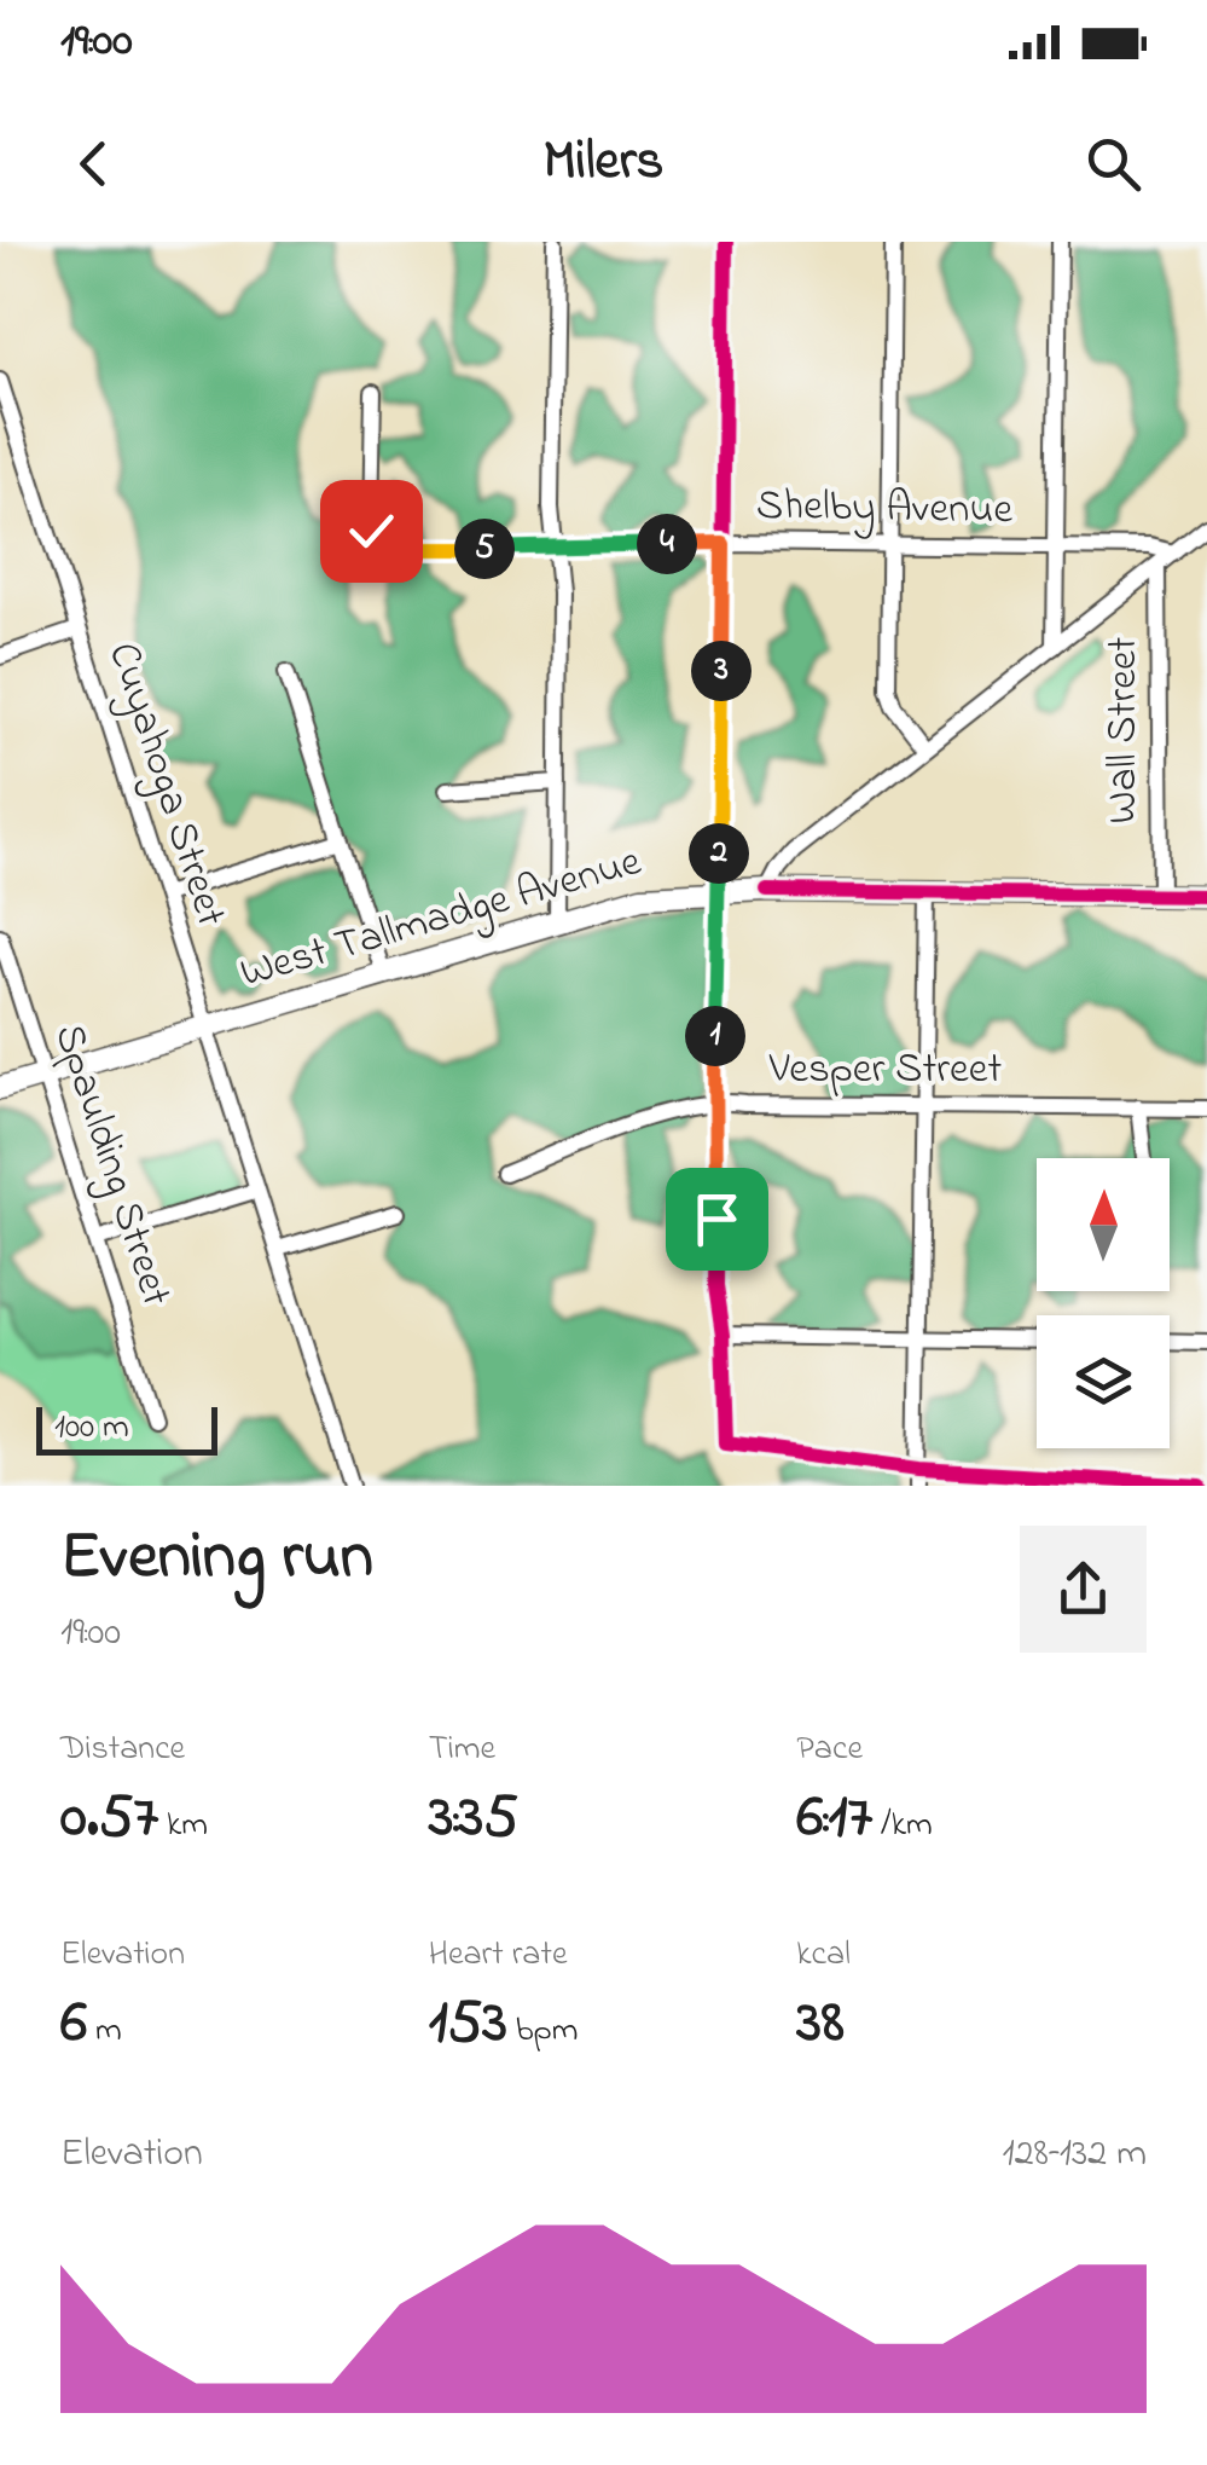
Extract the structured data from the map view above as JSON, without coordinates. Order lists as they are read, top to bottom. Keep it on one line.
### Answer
{"streets":{"main road":["West Tallmadge Avenue"],"street":["Shelby Avenue","Wall Street","Cuyahoga Street","Vesper Street","Spaulding Street"]},"crossings":[["Wall Street","West Tallmadge Avenue"],["Cuyahoga Street","West Tallmadge Avenue"],["West Tallmadge Avenue","Spaulding Street"]],"scale_bar":"100 m","north":"top","page":{"status":"19:00","header":"Milers","pins":["4","5","3","2","1"],"scale":"100 m","heading":["Evening run","19:00"],"stats":[["Distance","0.57 km"],["Time","3:35"],["Pace","6:17 /km"],["Elevation","6 m"],["Heart rate","153 bpm"],["kcal","38"]],"chart":["Elevation","128–132 m"]}}
